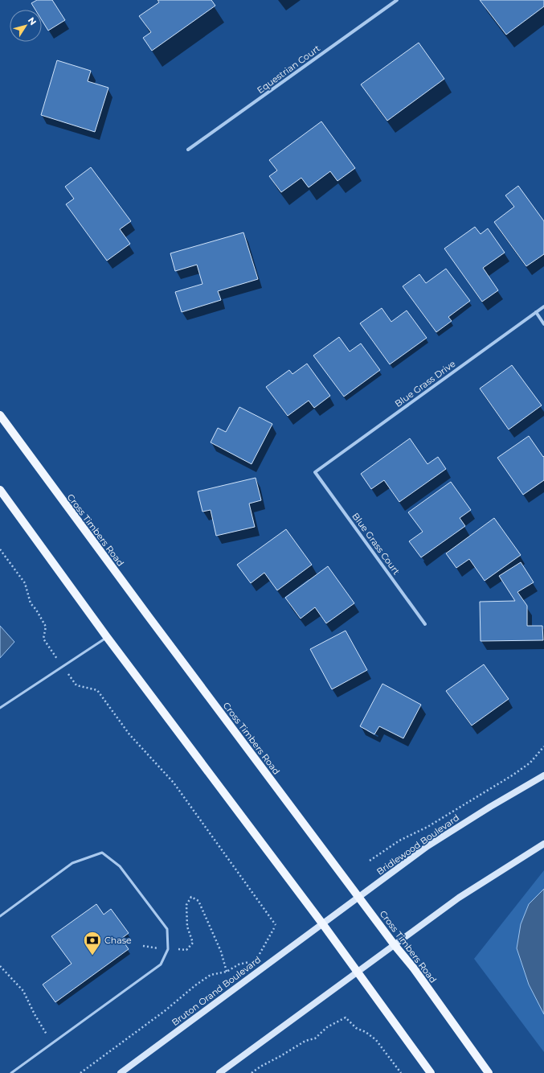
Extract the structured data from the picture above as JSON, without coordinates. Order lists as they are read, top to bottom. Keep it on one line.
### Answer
{"streets":{"main road":["Cross Timbers Road","Bridlewood Boulevard","Bruton Orand Boulevard"],"street":["Equestrian Court","Blue Grass Drive","Blue Grass Court"]},"crossings":[["Blue Grass Drive","Blue Grass Court"],["Cross Timbers Road","Bridlewood Boulevard"],["Bridlewood Boulevard","Bruton Orand Boulevard"]],"places":{"bank":["Chase"]},"north":"top right"}
